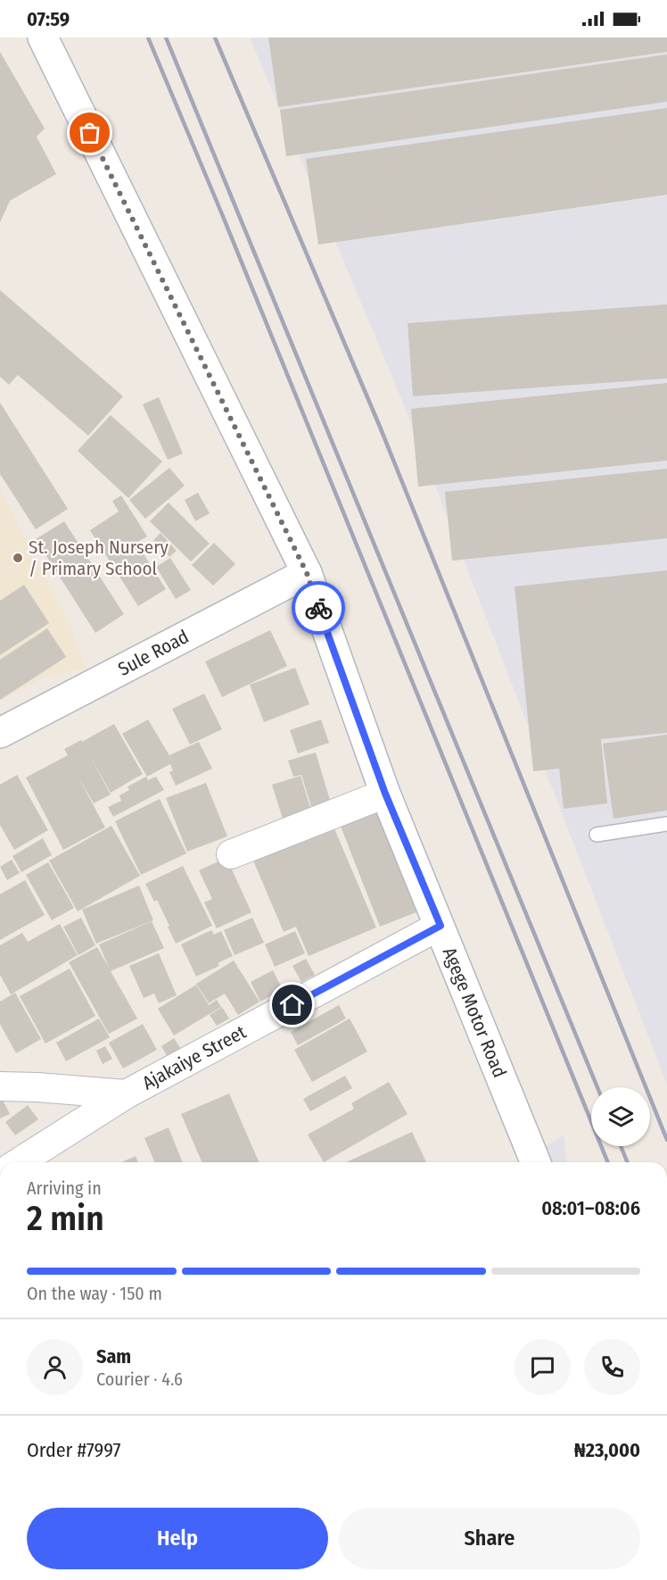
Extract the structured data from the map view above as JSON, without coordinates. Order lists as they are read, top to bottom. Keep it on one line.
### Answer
{"streets":{"main road":["Sule Road","Agege Motor Road"],"street":["Ajakaiye Street"]},"crossings":[["Sule Road","Agege Motor Road"],["Agege Motor Road","Ajakaiye Street"]],"places":["St. Joseph Nursery / Primary School"],"page":{"status":"07:59","heading":["2 min","Arriving in","08:01–08:06"],"panel":["Sam","Courier · 4.6","Order #7997","₦23,000"],"bar":"On the way · 150 m","buttons":["Help","Share"]}}
